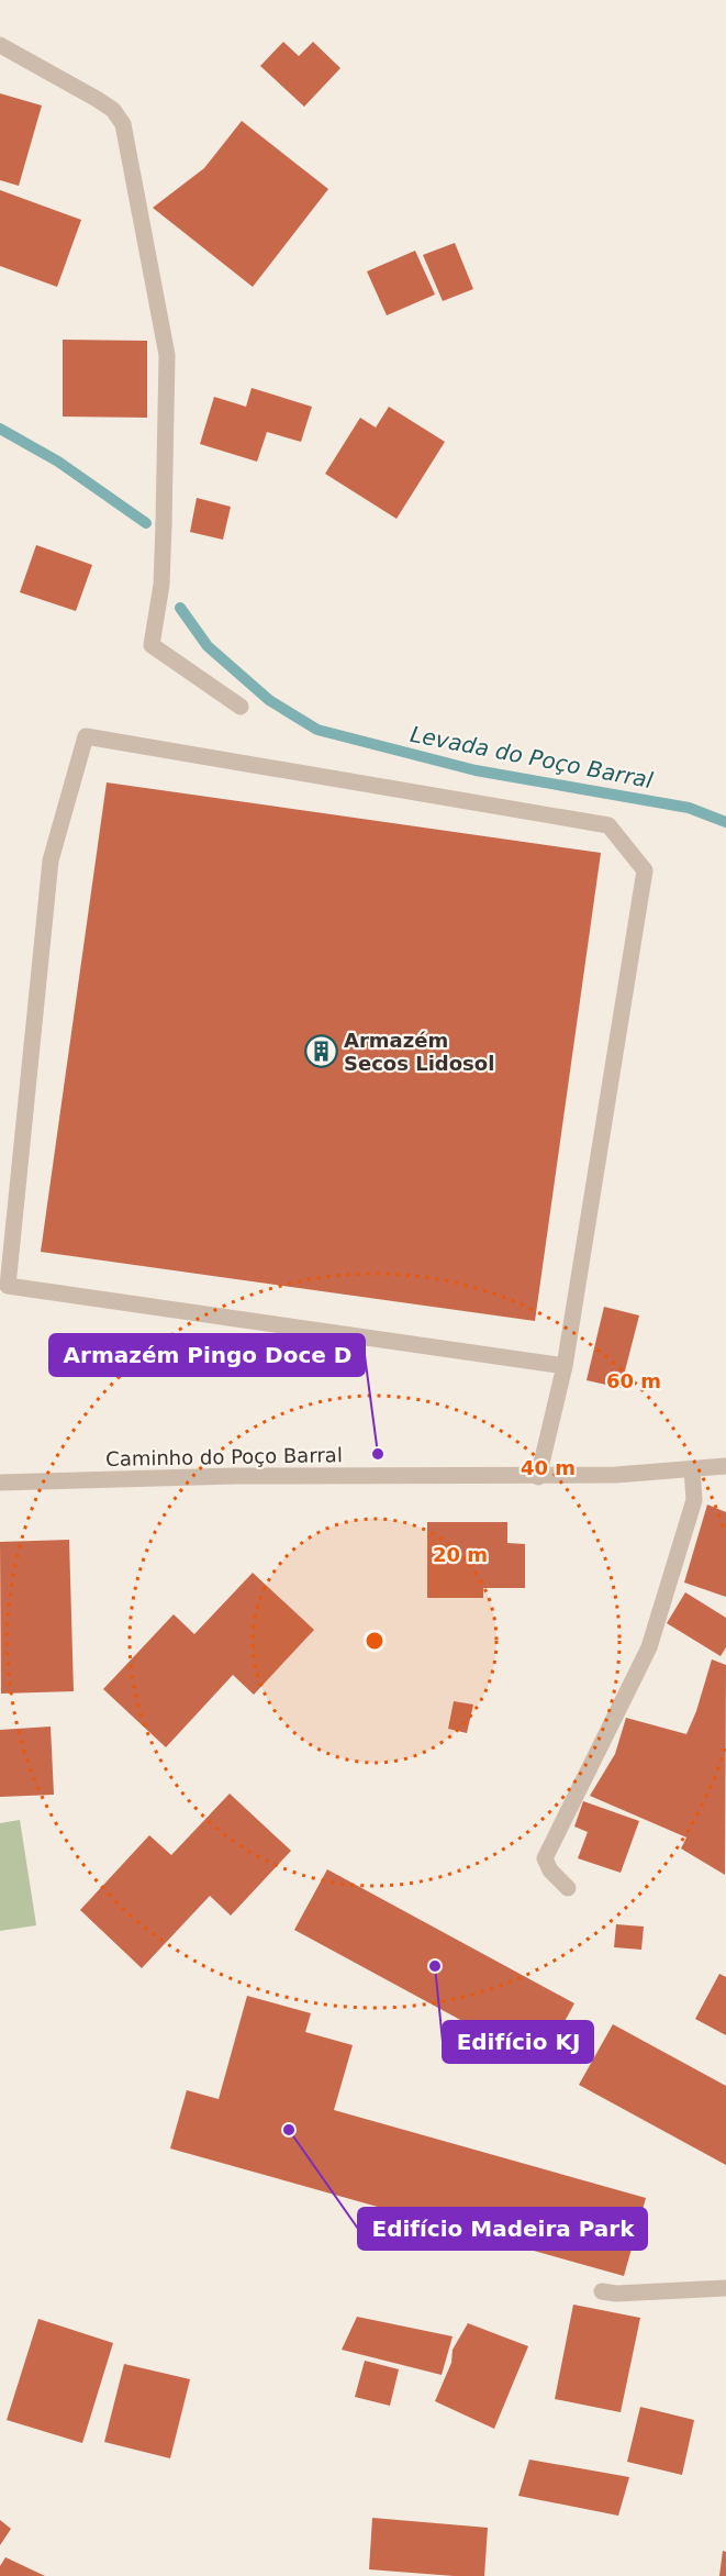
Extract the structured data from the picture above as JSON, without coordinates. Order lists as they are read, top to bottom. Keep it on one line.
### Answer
{"streets":{"street":["Caminho do Poço Barral"]},"water":["Levada do Poço Barral"],"places":{"building":["Armazém Secos Lidosol"],"other":["Armazém Pingo Doce D","Edifício KJ","Edifício Madeira Park"]},"rings":["60 m","40 m","20 m"]}
